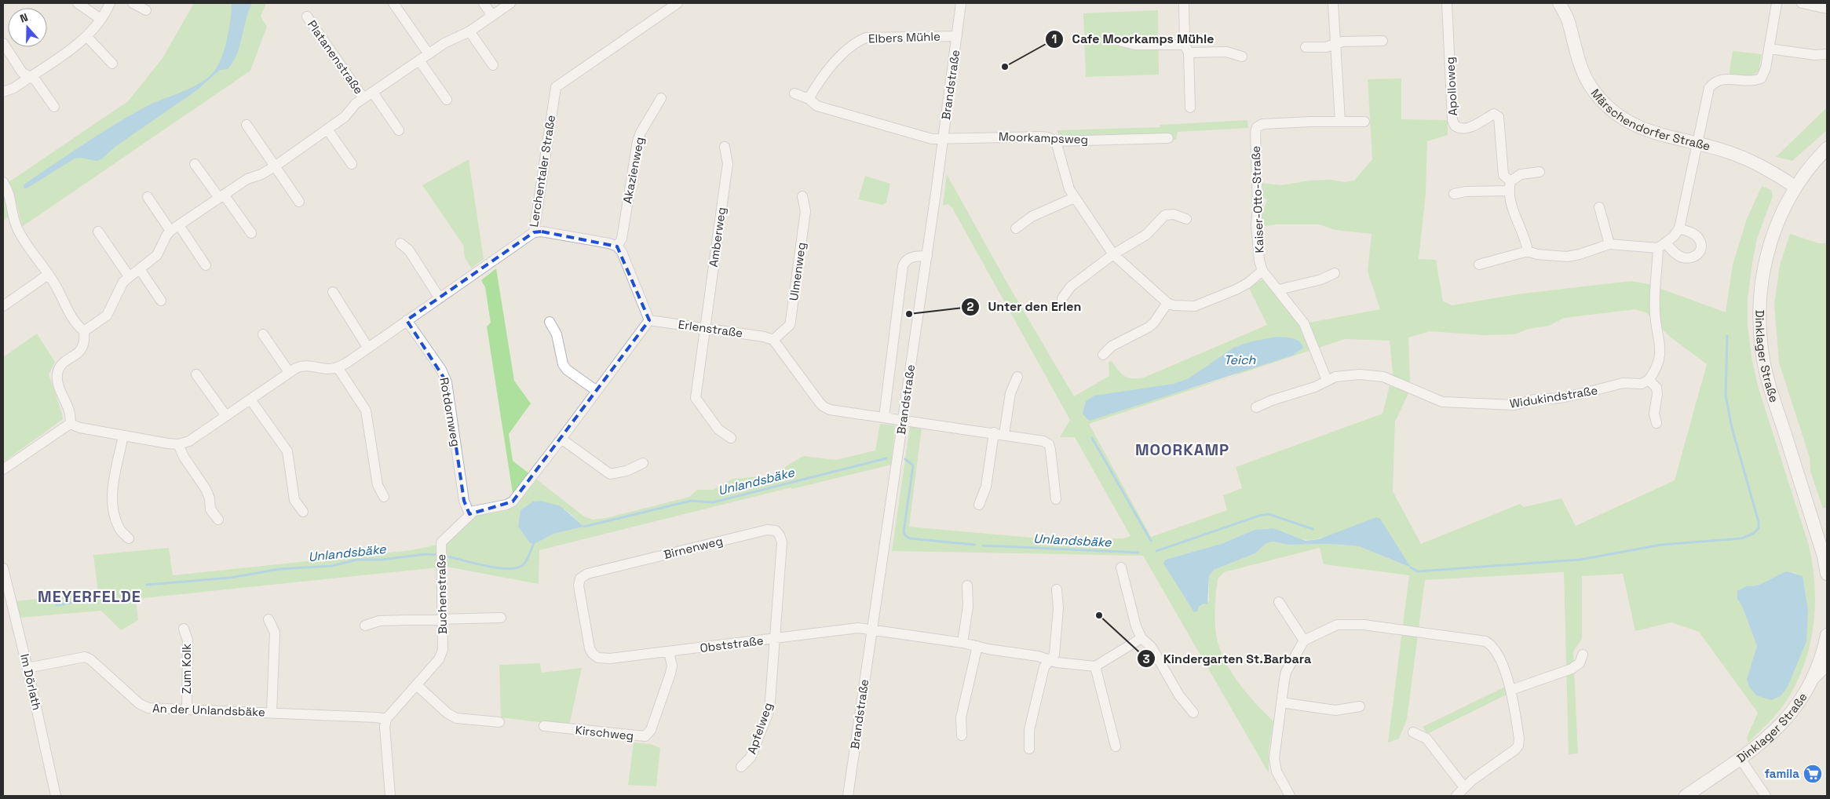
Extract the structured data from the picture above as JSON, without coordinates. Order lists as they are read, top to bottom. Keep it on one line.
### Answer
{"streets":{"main road":["Märschendorfer Straße","Dinklager Straße"],"street":["Elbers Mühle","Platanenstraße","Brandstraße","Apolloweg","Moorkampsweg","Akazienweg","Lerchentaler Straße","Kaiser-Otto-Straße","Amberweg","Ulmenweg","Erlenstraße","Widukindstraße","Rotdornweg","Birnenweg","Buchenstraße","Obststraße","Zum Kolk","Im Dörlath","An der Unlandsbäke","Apfelweg","Kirschweg"]},"crossings":[["Elbers Mühle","Brandstraße"],["Brandstraße","Moorkampsweg"],["Brandstraße","Obststraße"],["Märschendorfer Straße","Dinklager Straße"],["Lerchentaler Straße","Rotdornweg"],["Kaiser-Otto-Straße","Widukindstraße"],["Amberweg","Erlenstraße"],["Ulmenweg","Erlenstraße"],["Erlenstraße","Buchenstraße"],["Rotdornweg","Buchenstraße"],["Birnenweg","Obststraße"],["Birnenweg","Apfelweg"],["Buchenstraße","An der Unlandsbäke"],["Obststraße","Apfelweg"],["Obststraße","Kirschweg"],["Zum Kolk","An der Unlandsbäke"],["Im Dörlath","An der Unlandsbäke"]],"districts":["MOORKAMP","MEYERFELDE"],"water":["Teich","Unlandsbäke"],"places":{"other":["Cafe Moorkamps Mühle","Unter den Erlen","Kindergarten St.Barbara"],"supermarket":["famila"]},"north":"top"}
